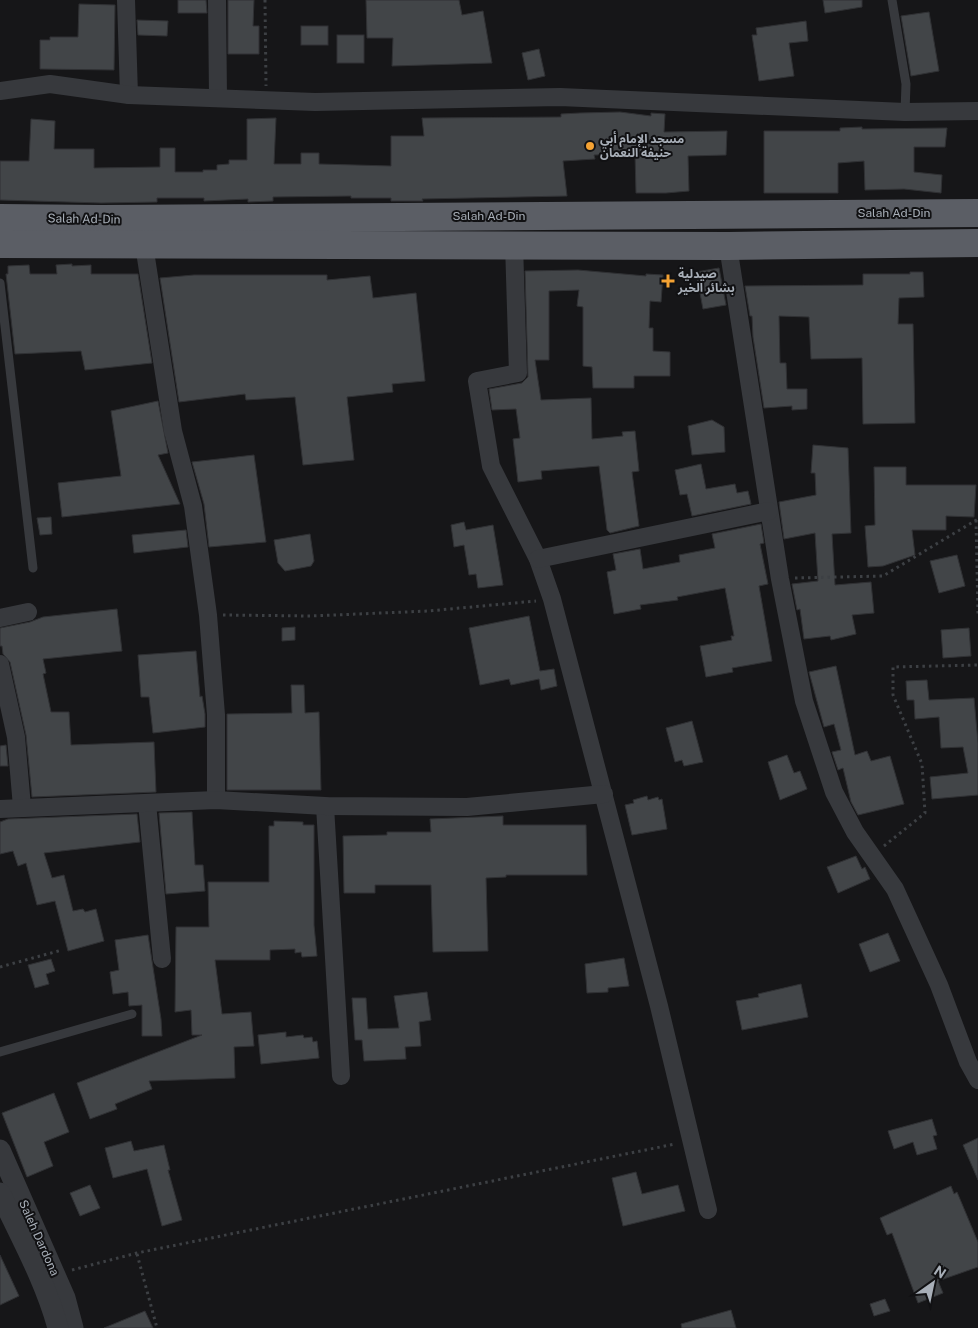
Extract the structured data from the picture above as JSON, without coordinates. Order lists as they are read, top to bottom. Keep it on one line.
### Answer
{"streets":{"highway":["Salah Ad-Din"],"street":["Saleh Dardona"]},"places":{"other":["مسجد الإمام أبي حنيفة النعمان"],"health":["صيدلية بشائر الخير"]},"north":"top right"}
